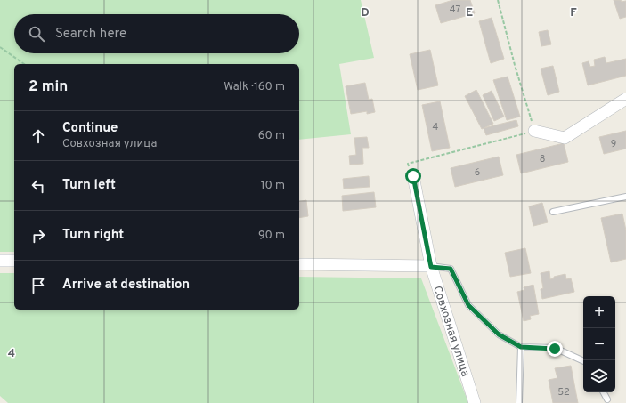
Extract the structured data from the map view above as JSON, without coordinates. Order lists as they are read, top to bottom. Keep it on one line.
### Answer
{"streets":{"street":["Совхозная улица"]},"house_numbers":["47","4","9","8","6","52"],"page":{"search":"Search here","heading":["2 min","Walk · 160 m"],"list":[["Continue","Совхозная улица","60 m"],["Turn left","10 m"],["Turn right","90 m"],"Arrive at destination"],"map_buttons":["+","−"]},"grid":{"columns":["D","E","F"],"rows":["4"]}}
